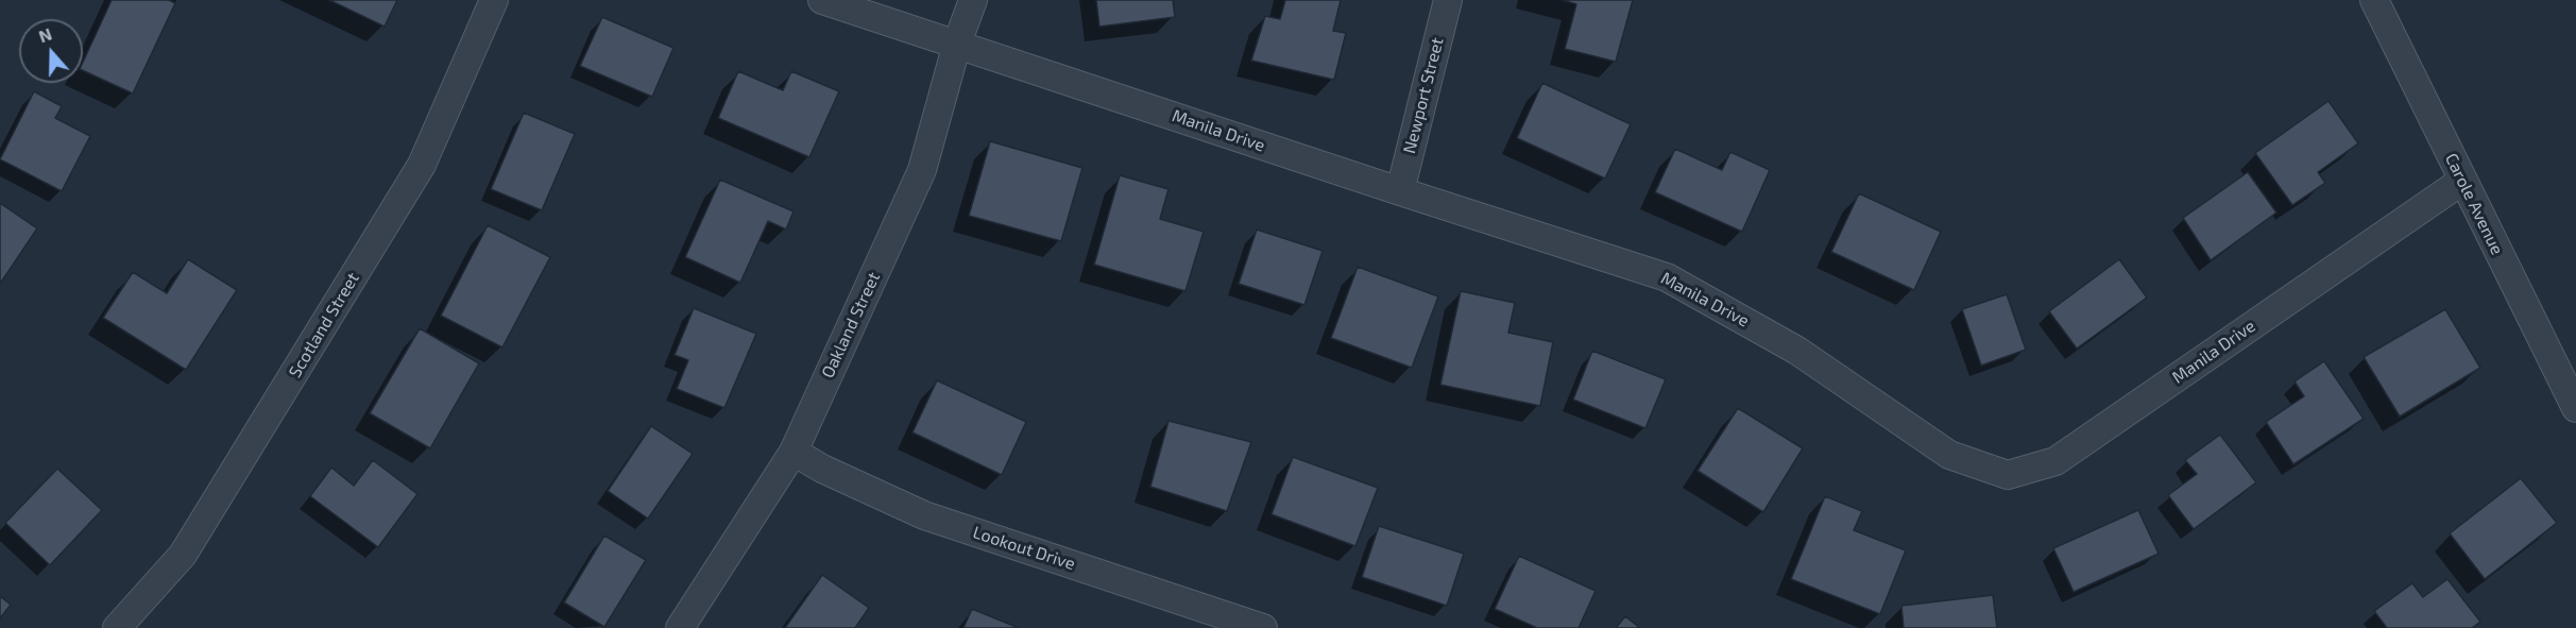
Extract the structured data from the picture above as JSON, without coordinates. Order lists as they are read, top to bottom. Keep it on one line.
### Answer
{"streets":{"street":["Newport Street","Manila Drive","Carole Avenue","Scotland Street","Oakland Street","Lookout Drive"]},"crossings":[["Newport Street","Manila Drive"],["Manila Drive","Carole Avenue"],["Manila Drive","Oakland Street"],["Oakland Street","Lookout Drive"]],"north":"top"}
